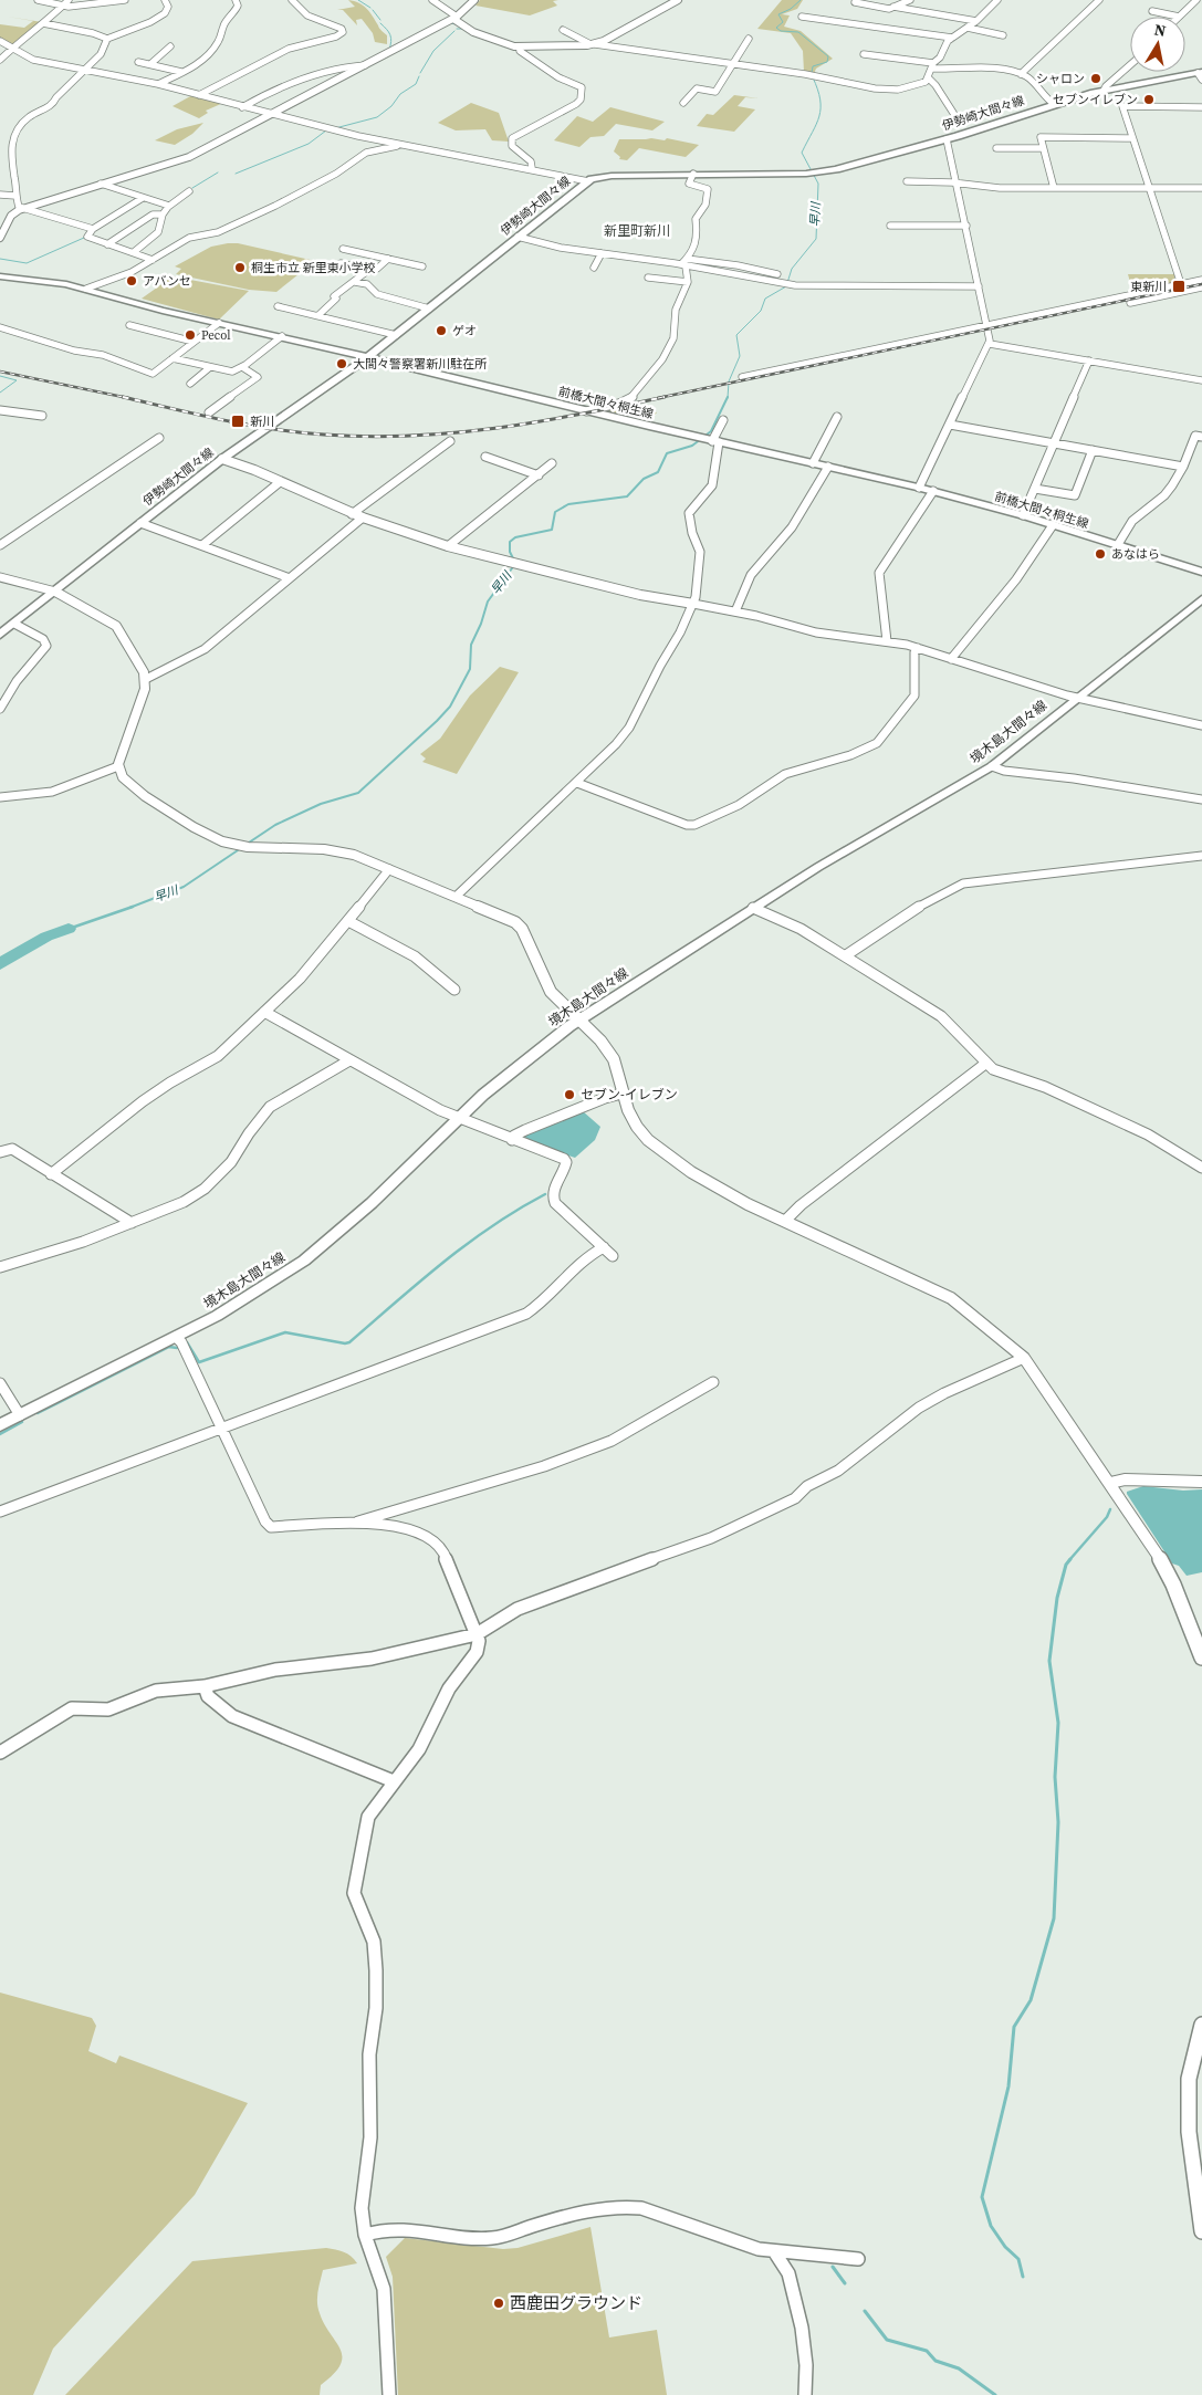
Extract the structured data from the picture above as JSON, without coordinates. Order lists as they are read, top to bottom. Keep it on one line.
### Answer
{"streets":{"main road":["伊勢崎大間々線","前橋大間々桐生線","境木島大間々線"]},"crossings":[["伊勢崎大間々線","前橋大間々桐生線"]],"districts":["新里町新川"],"water":["早川"],"places":{"other":["シャロン","セブンイレブン","桐生市立 新里東小学校","アバンセ","ゲオ","Pecol","大間々警察署新川駐在所","あなはら","セブン-イレブン","西鹿田グラウンド"],"transit":["東新川","新川"]},"north":"top"}
